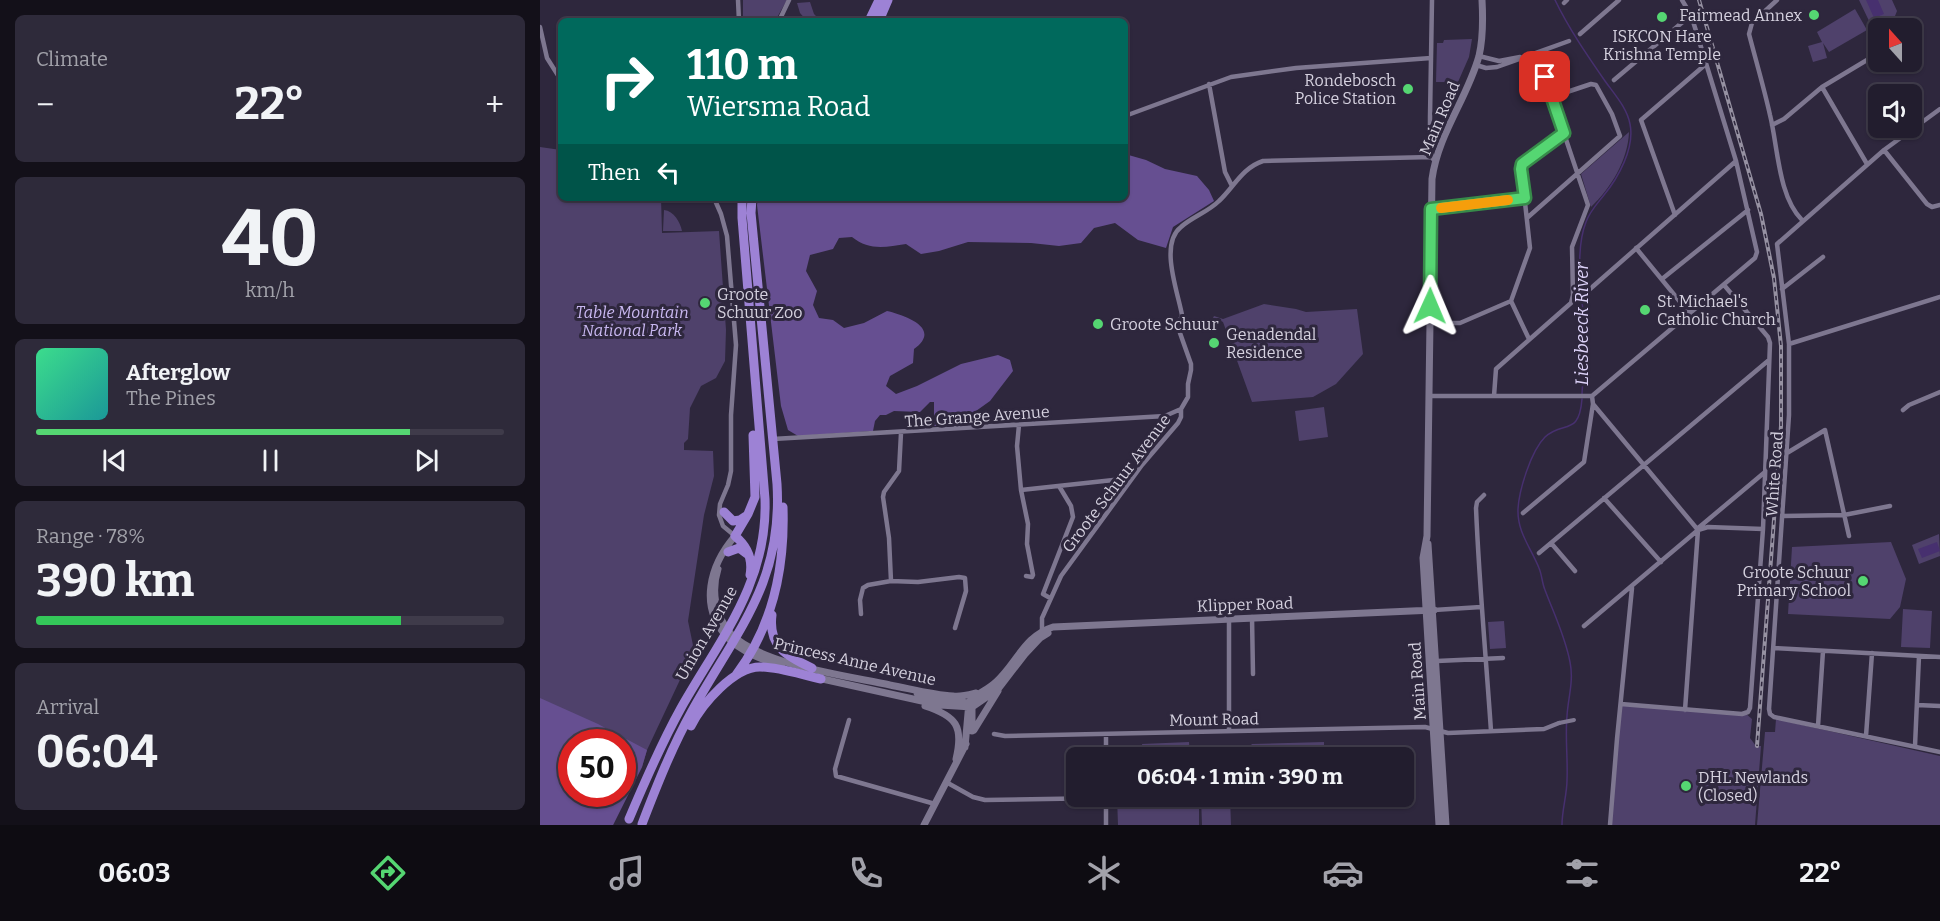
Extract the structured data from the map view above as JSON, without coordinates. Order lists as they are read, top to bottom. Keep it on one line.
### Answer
{"streets":{"highway":["Union Avenue"],"main road":["Main Road","Klipper Road","Princess Anne Avenue"],"street":["The Grange Avenue","White Road","Groote Schuur Avenue","Mount Road"]},"crossings":[["Main Road","Groote Schuur Avenue"],["Main Road","Klipper Road"],["Main Road","Mount Road"],["The Grange Avenue","Groote Schuur Avenue"],["The Grange Avenue","Union Avenue"],["Groote Schuur Avenue","Klipper Road"],["Klipper Road","Princess Anne Avenue"]],"water":["Liesbeeck River"],"parks":["Table Mountain National Park"],"places":["Fairmead Annex","ISKCON Hare Krishna Temple","Rondebosch Police Station","Groote Schuur Zoo","St. Michael's Catholic Church","Groote Schuur","Genadendal Residence","Groote Schuur Primary School","DHL Newlands (Closed)"],"north":"top","page":{"tile":["Climate",["40","km/h"],["Range · 78%","390 km"],["Arrival","06:04"]],"turn":["110 m","Wiersma Road"],"heat":["−","22°","+"],"then":"Then","song":["Afterglow","The Pines"],"limit":"50","trip":"06:04 · 1 min · 390 m","tabs":["06:03","22°"]}}
